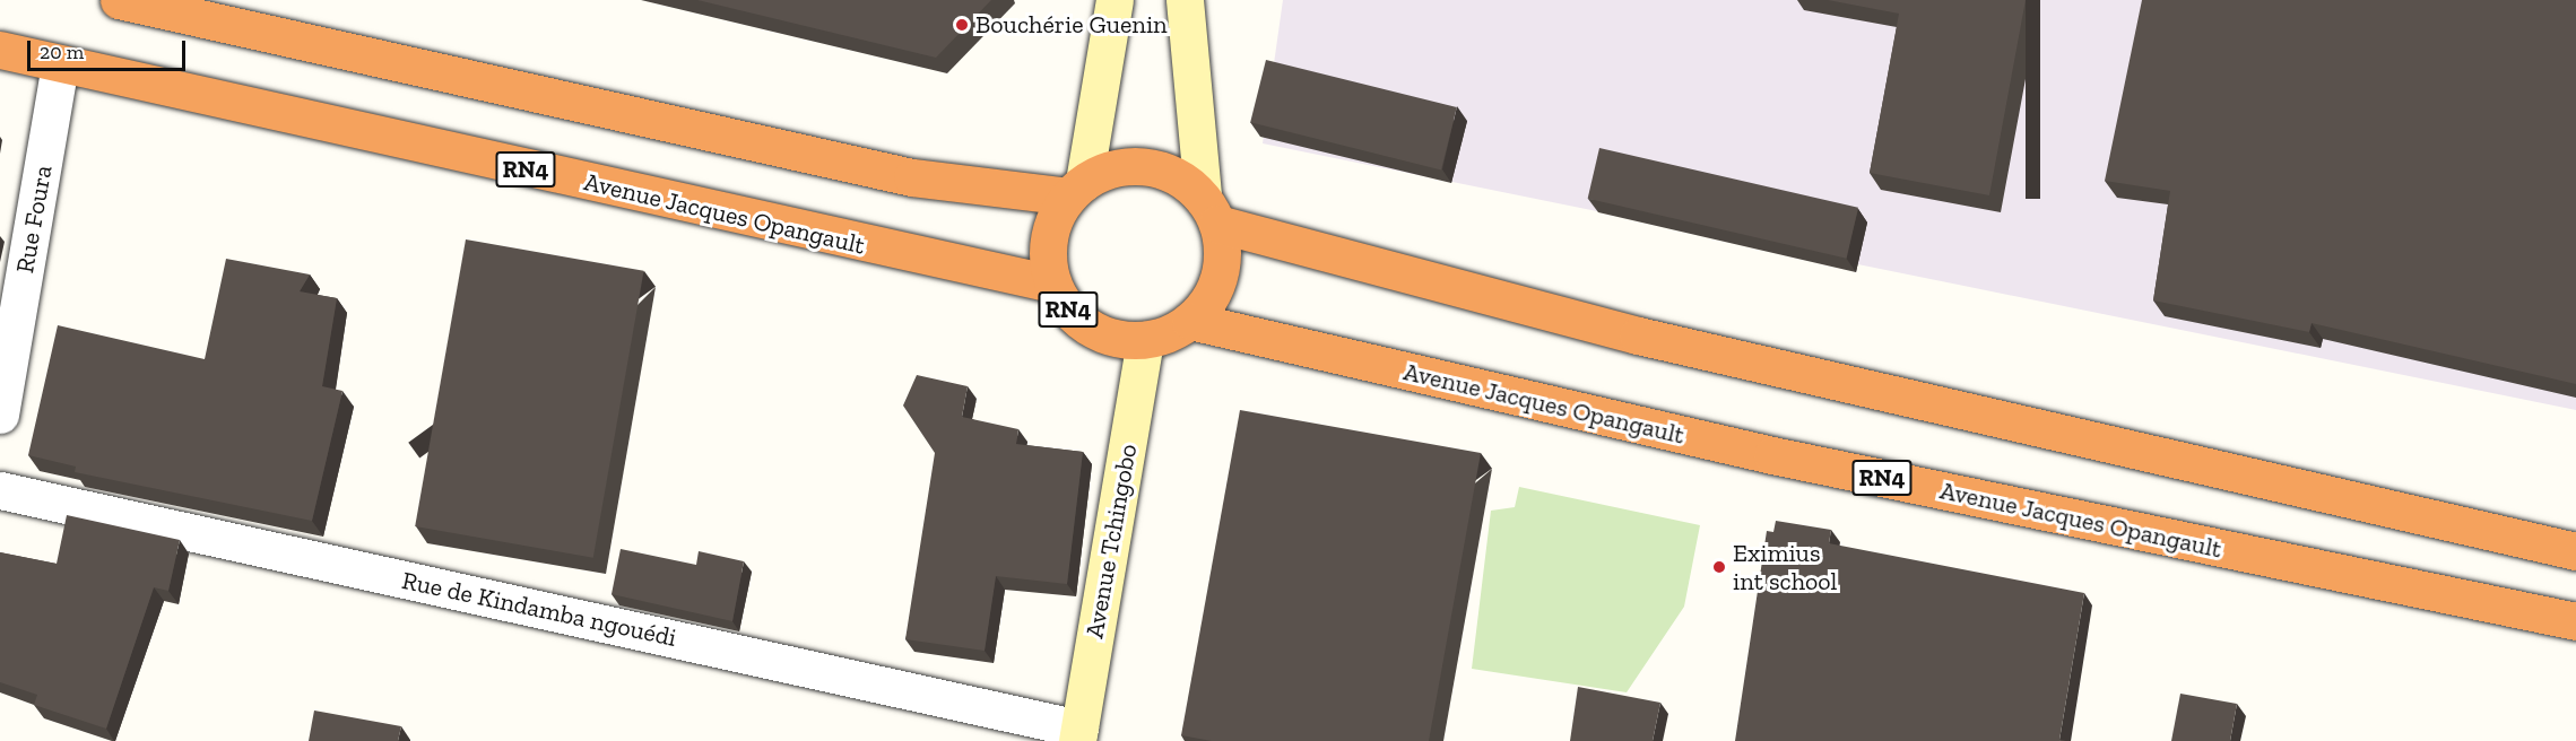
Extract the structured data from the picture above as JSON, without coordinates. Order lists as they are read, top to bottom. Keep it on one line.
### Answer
{"streets":{"highway":["RN4","Avenue Jacques Opangault"],"street":["Rue Foura","Avenue Tchingobo","Rue de Kindamba ngouédi"]},"crossings":[["RN4","Avenue Jacques Opangault"],["RN4","Avenue Tchingobo"],["Avenue Jacques Opangault","Rue Foura"],["Avenue Jacques Opangault","Avenue Tchingobo"],["Avenue Tchingobo","Rue de Kindamba ngouédi"]],"places":["Bouchérie Guenin","Eximius int school"],"scale_bar":"20 m"}
